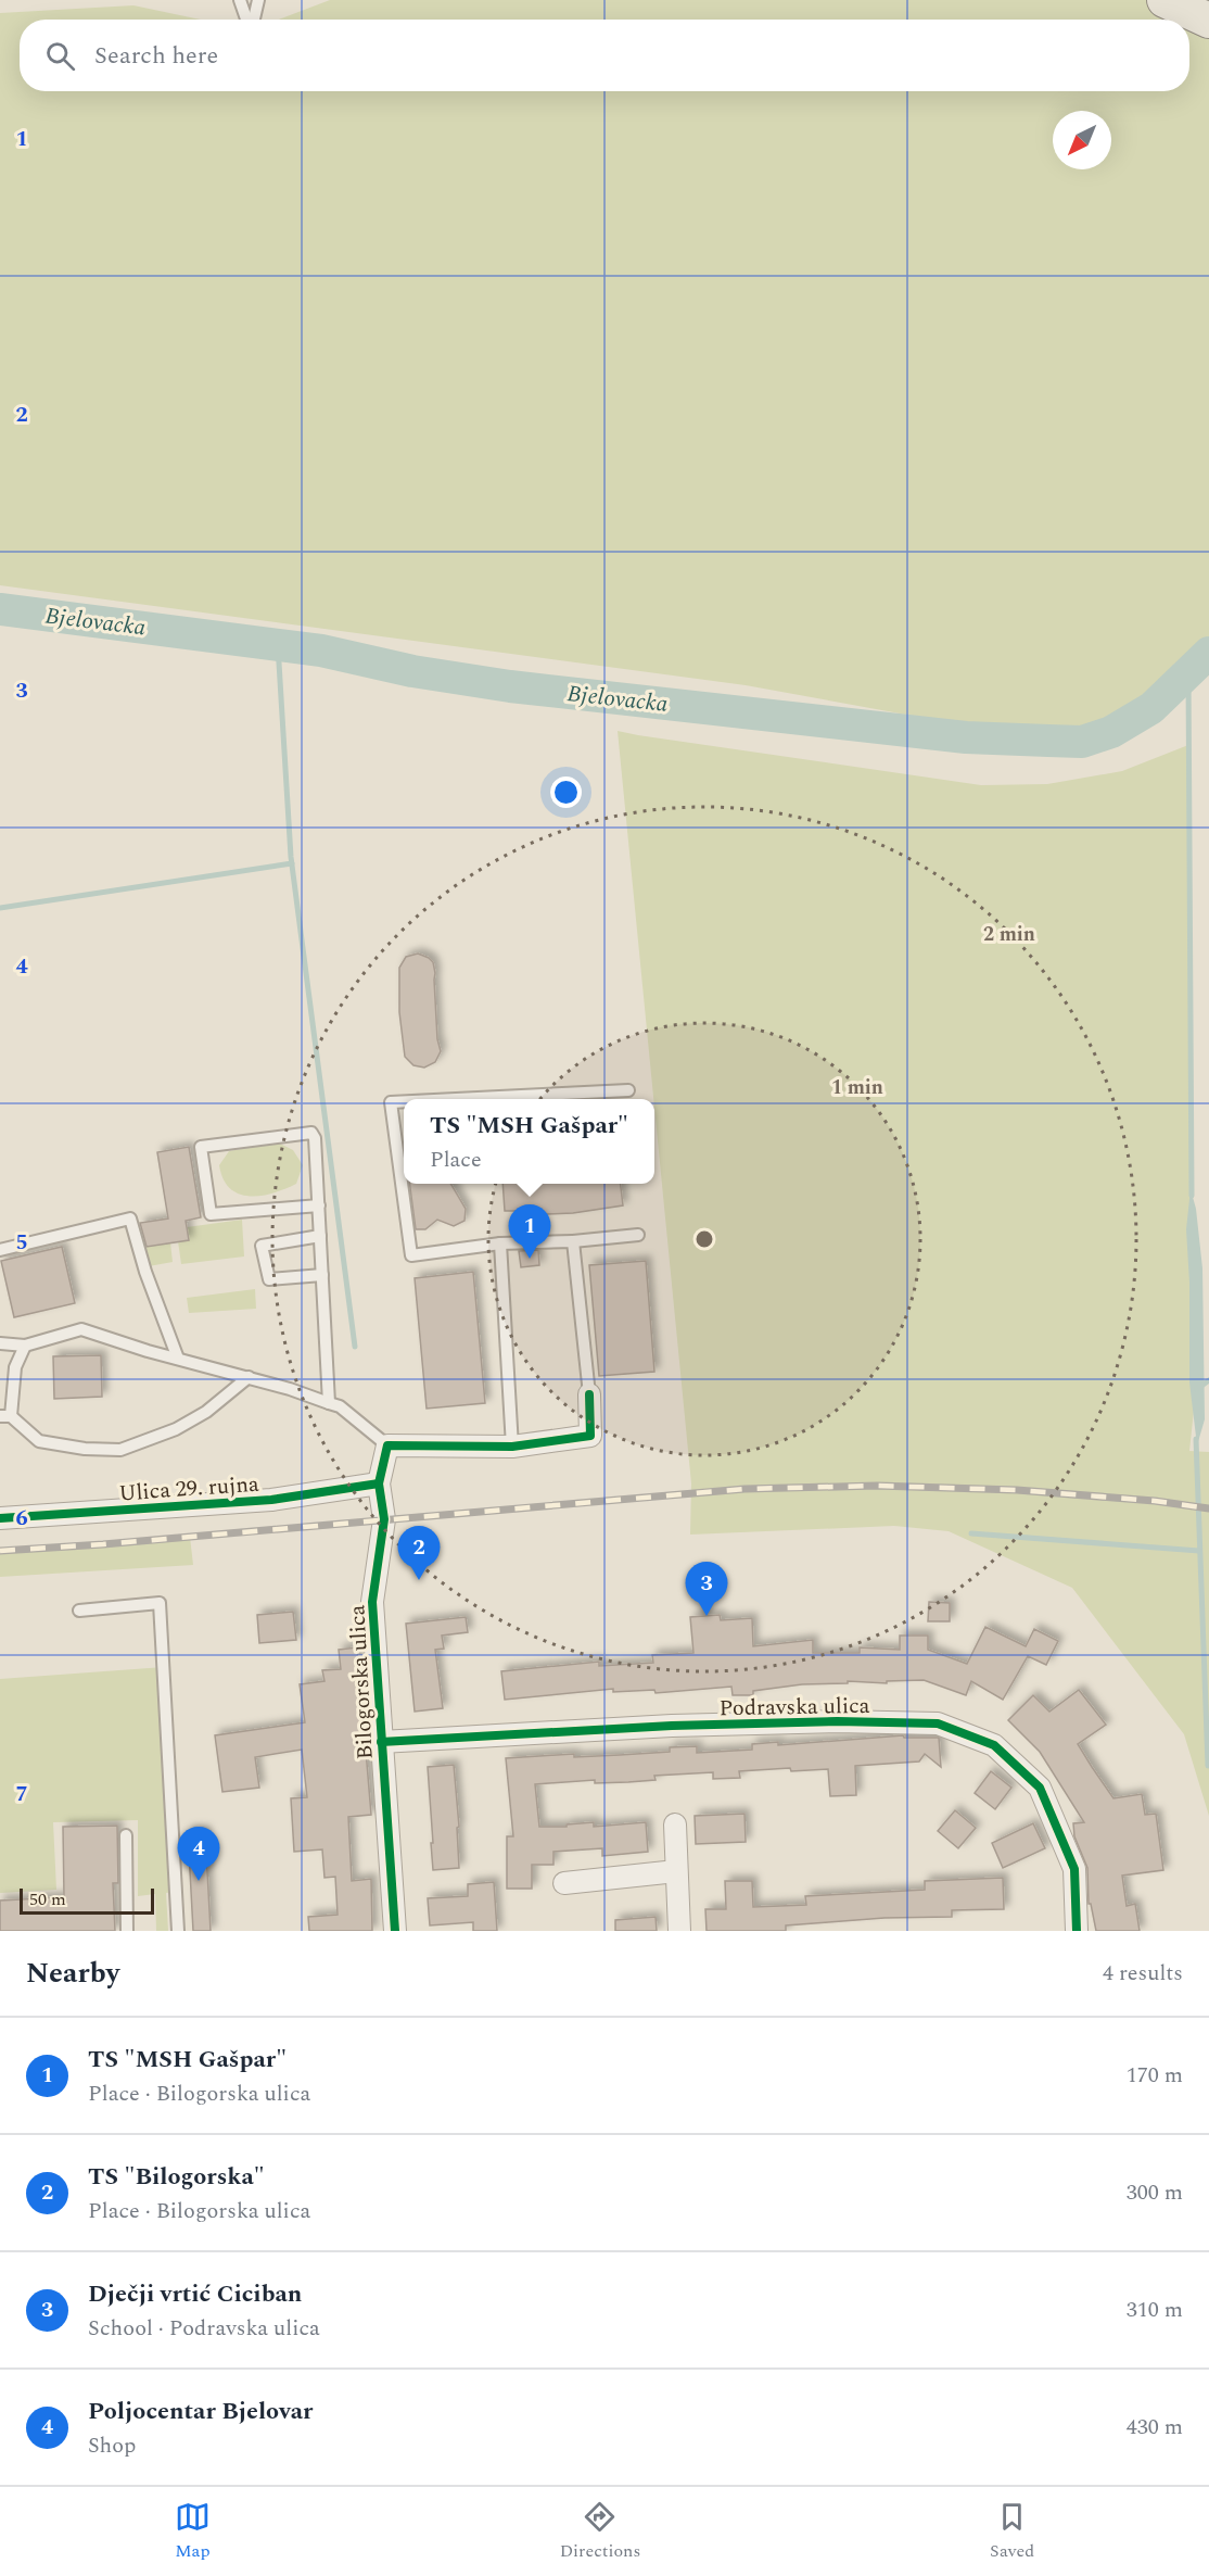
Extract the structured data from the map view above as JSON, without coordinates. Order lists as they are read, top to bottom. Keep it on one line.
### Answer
{"streets":{"street":["Ulica 29. rujna","Bilogorska ulica","Podravska ulica"]},"crossings":[["Ulica 29. rujna","Bilogorska ulica"],["Bilogorska ulica","Podravska ulica"]],"water":["Bjelovacka"],"scale_bar":"50 m","north":"bottom left","page":{"search":"Search here","popup":["TS \"MSH Gašpar\"","Place"],"pins":["1","2","3","4"],"scale":"50 m","heading":["Nearby","4 results"],"list":[{"mark":"1","name":"TS \"MSH Gašpar\"","note":"Place · Bilogorska ulica","value":"170 m"},{"mark":"2","name":"TS \"Bilogorska\"","note":"Place · Bilogorska ulica","value":"300 m"},{"mark":"3","name":"Dječji vrtić Ciciban","note":"School · Podravska ulica","value":"310 m"},{"mark":"4","name":"Poljocentar Bjelovar","note":"Shop","value":"430 m"}],"nav":["Map","Directions","Saved"]},"grid":{"rows":["1","2","3","4","5","6","7"]},"rings":["2 min","1 min"]}
